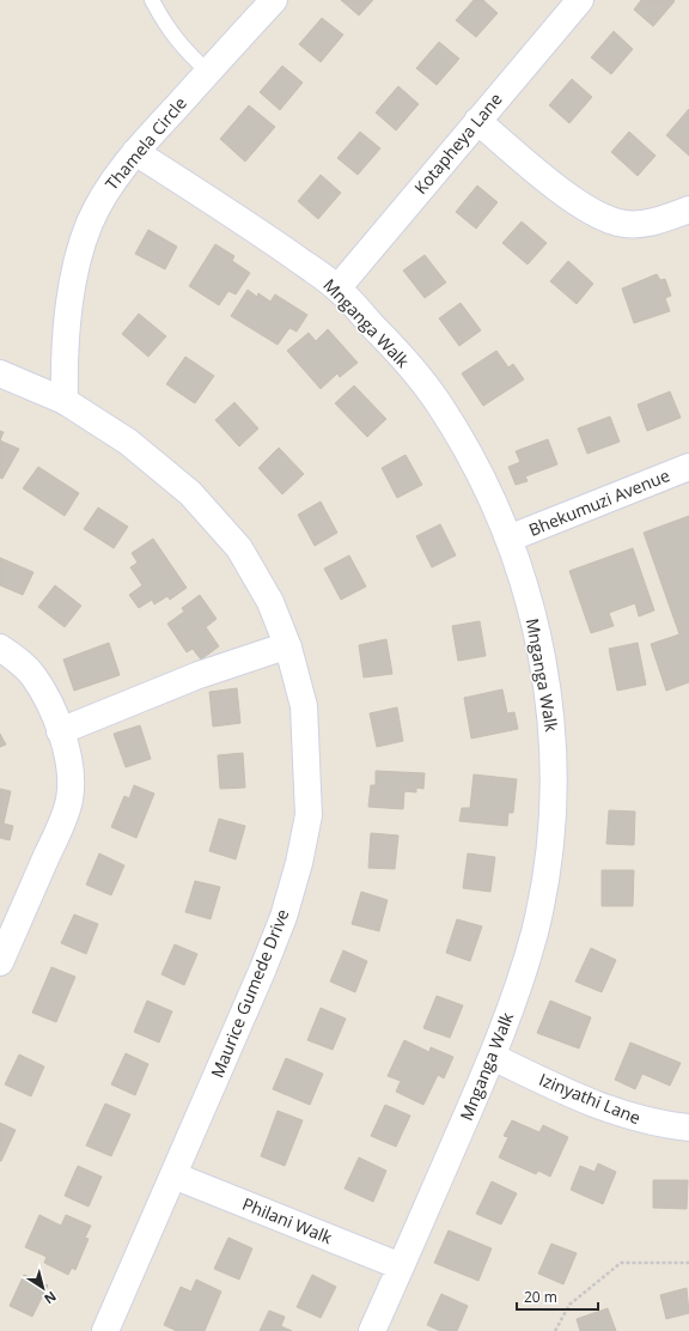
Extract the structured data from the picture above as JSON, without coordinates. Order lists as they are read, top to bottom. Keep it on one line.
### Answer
{"streets":{"street":["Thamela Circle","Kotapheya Lane","Mnganga Walk","Bhekumuzi Avenue","Maurice Gumede Drive","Izinyathi Lane","Philani Walk"]},"crossings":[["Thamela Circle","Mnganga Walk"],["Thamela Circle","Maurice Gumede Drive"],["Kotapheya Lane","Mnganga Walk"],["Mnganga Walk","Bhekumuzi Avenue"],["Mnganga Walk","Izinyathi Lane"],["Mnganga Walk","Philani Walk"],["Maurice Gumede Drive","Philani Walk"]],"scale_bar":"20 m","north":"bottom right"}
